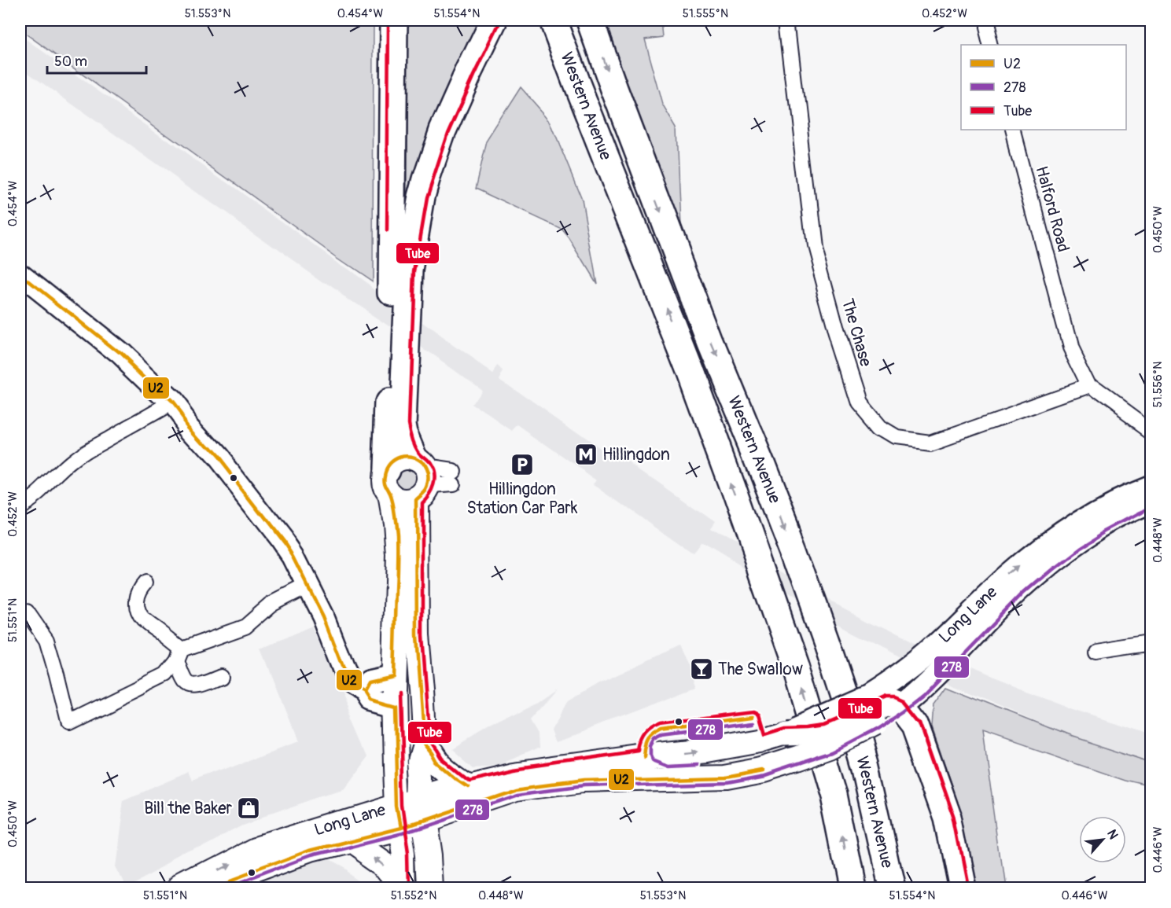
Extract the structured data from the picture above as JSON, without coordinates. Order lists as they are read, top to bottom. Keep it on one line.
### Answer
{"streets":{"highway":["Western Avenue"],"main road":["Long Lane"],"street":["Halford Road","The Chase"]},"crossings":[["Halford Road","The Chase"]],"places":{"metro station":["Hillingdon"],"parking":["Hillingdon Station Car Park"],"bar":["The Swallow"],"shop":["Bill the Baker"]},"lines":["transit line Tube","transit line U2","transit line 278"],"legend":["U2","278","Tube"],"scale_bar":"50 m","north":"top right","coordinates":["51.553°N","0.454°W","51.554°N","51.555°N","0.452°W","0.450°W","51.556°N","0.448°W","51.551°N","0.446°W","51.552°N"]}
